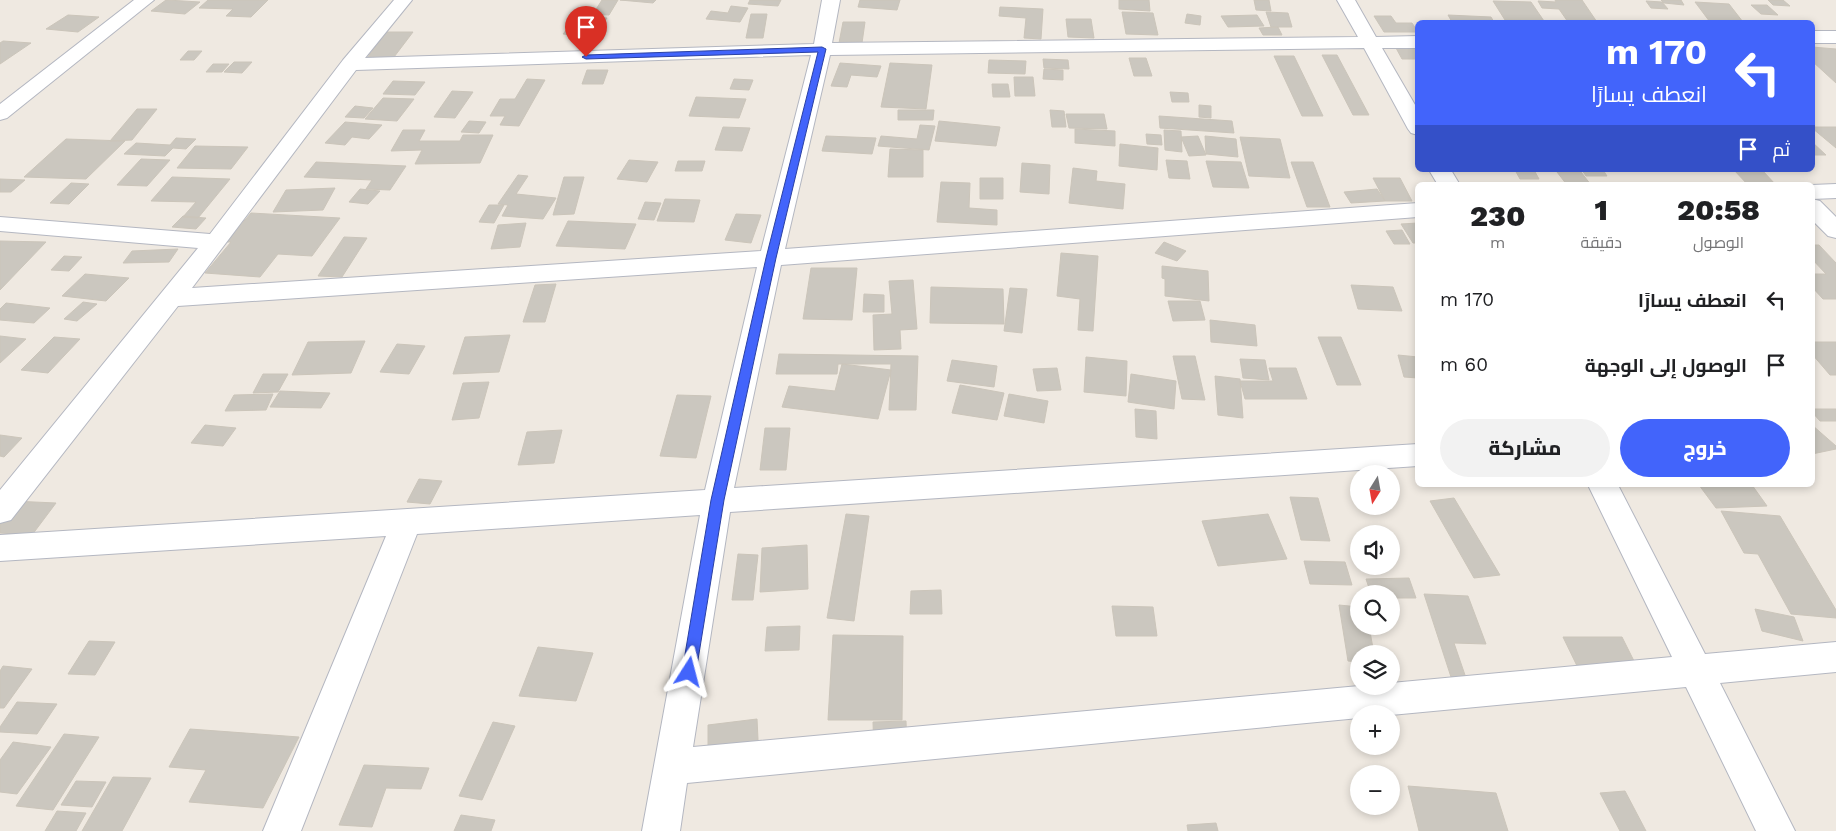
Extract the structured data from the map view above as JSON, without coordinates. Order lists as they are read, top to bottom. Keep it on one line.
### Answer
{"north":"bottom","page":{"turn":["170 m","انعطف يسارًا"],"then":"ثم","eta":["20:58","الوصول","1","دقيقة","230","m"],"list":[{"name":"انعطف يسارًا","value":"170 m"},{"name":"الوصول إلى الوجهة","value":"60 m"}],"buttons":["خروج","مشاركة"],"map_buttons":["+","−"]}}
